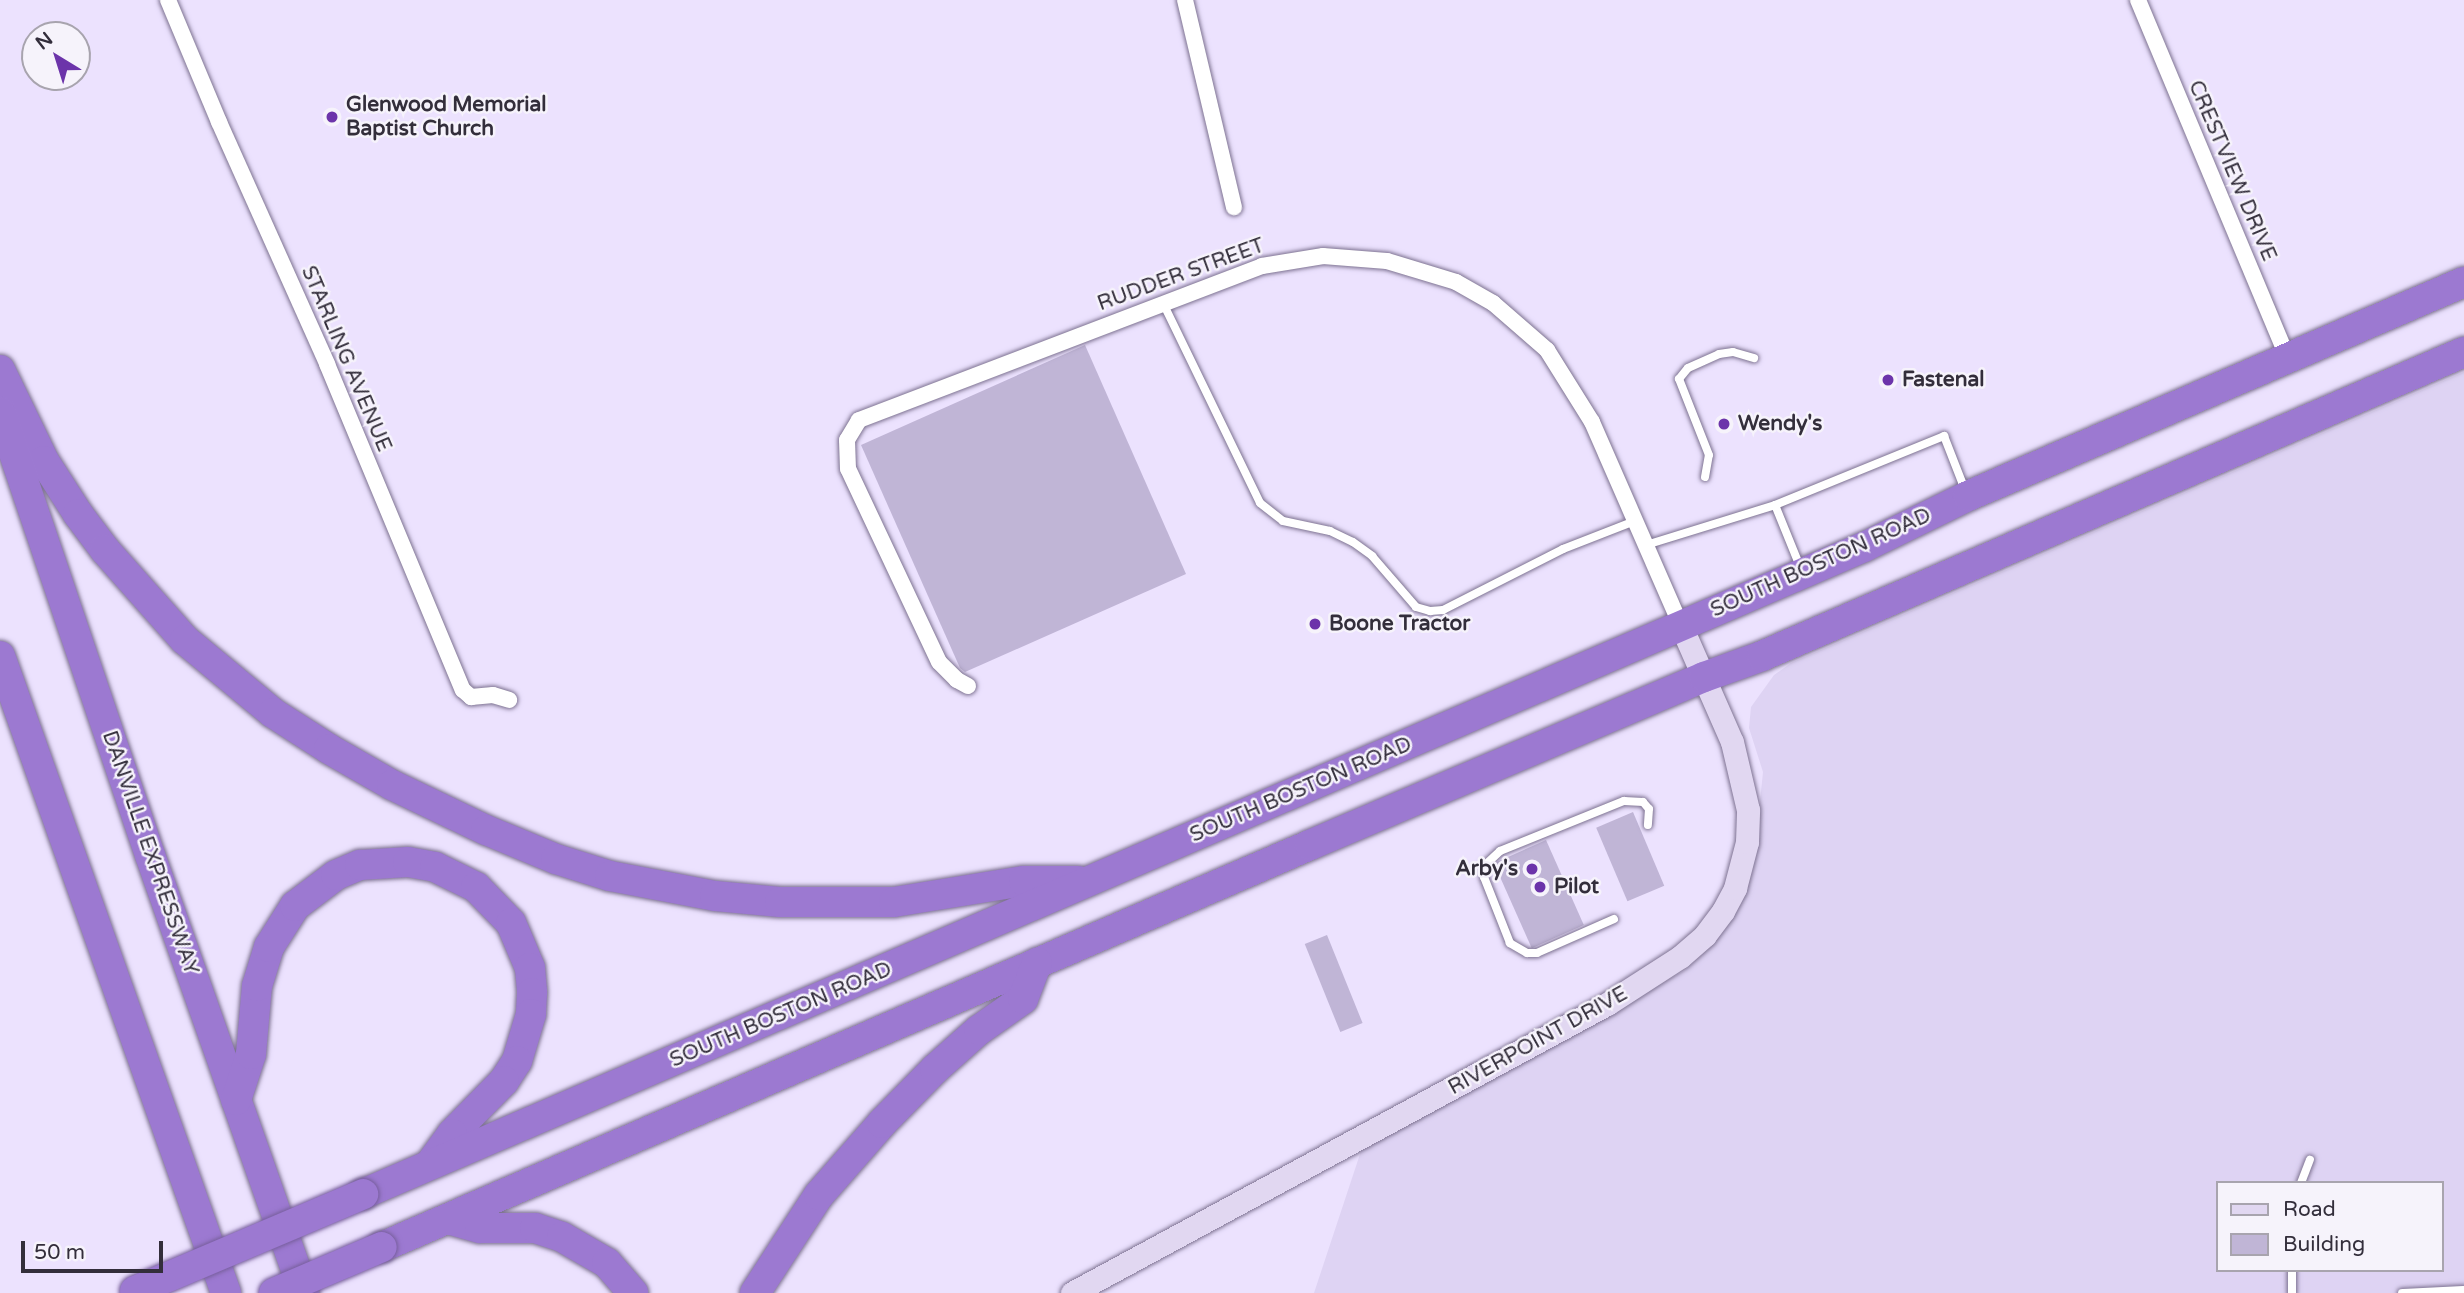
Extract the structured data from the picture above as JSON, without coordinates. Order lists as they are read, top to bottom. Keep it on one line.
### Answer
{"streets":{"highway":["SOUTH BOSTON ROAD","DANVILLE EXPRESSWAY"],"street":["CRESTVIEW DRIVE","RUDDER STREET","STARLING AVENUE","RIVERPOINT DRIVE"]},"crossings":[["CRESTVIEW DRIVE","SOUTH BOSTON ROAD"],["RUDDER STREET","SOUTH BOSTON ROAD"],["RUDDER STREET","RIVERPOINT DRIVE"],["SOUTH BOSTON ROAD","RIVERPOINT DRIVE"]],"places":["Glenwood Memorial Baptist Church","Fastenal","Wendy's","Boone Tractor","Arby's","Pilot"],"legend":["Road","Building"],"scale_bar":"50 m","north":"top left"}
